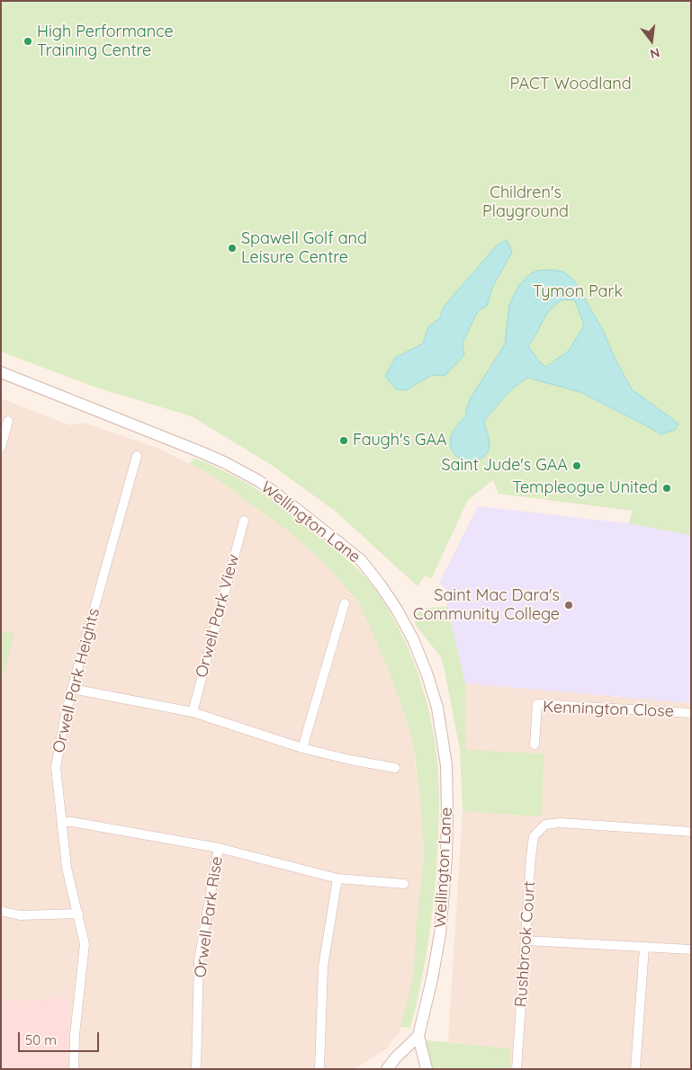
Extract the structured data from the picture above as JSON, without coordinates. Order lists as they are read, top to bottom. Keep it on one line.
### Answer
{"streets":{"street":["Wellington Lane","Orwell Park View","Orwell Park Heights","Kennington Close","Orwell Park Rise","Rushbrook Court"]},"crossings":[["Orwell Park Heights","Orwell Park Rise"]],"parks":["PACT Woodland","Children's Playground","Tymon Park"],"places":["High Performance Training Centre","Spawell Golf and Leisure Centre","Faugh's GAA","Saint Jude's GAA","Templeogue United","Saint Mac Dara's Community College"],"scale_bar":"50 m","north":"bottom"}
